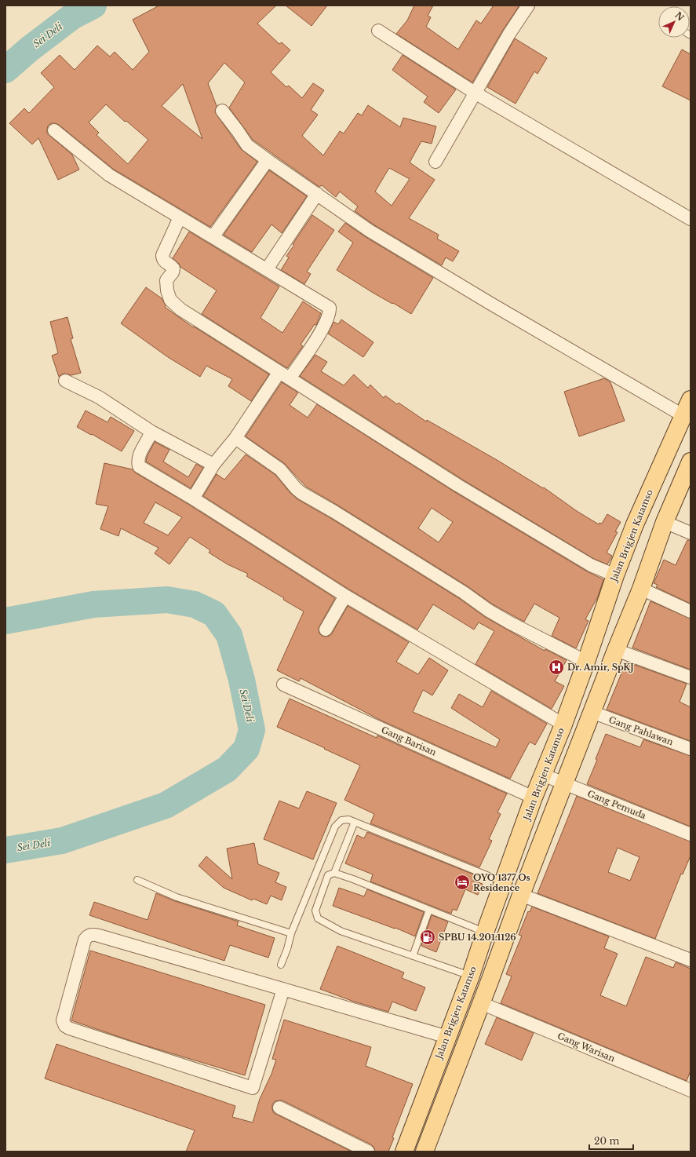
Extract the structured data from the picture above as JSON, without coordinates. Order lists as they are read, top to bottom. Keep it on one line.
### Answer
{"streets":{"main road":["Jalan Brigjen Katamso"],"street":["Gang Pahlawan","Gang Barisan","Gang Pemuda","Gang Warisan"]},"crossings":[["Jalan Brigjen Katamso","Gang Barisan"],["Jalan Brigjen Katamso","Gang Pemuda"]],"water":["Sei Deli"],"places":{"hospital":["Dr. Amir, SpKJ"],"hotel":["OYO 1377 Os Residence"],"fuel station":["SPBU 14.201.1126"]},"scale_bar":"20 m","north":"top right"}
